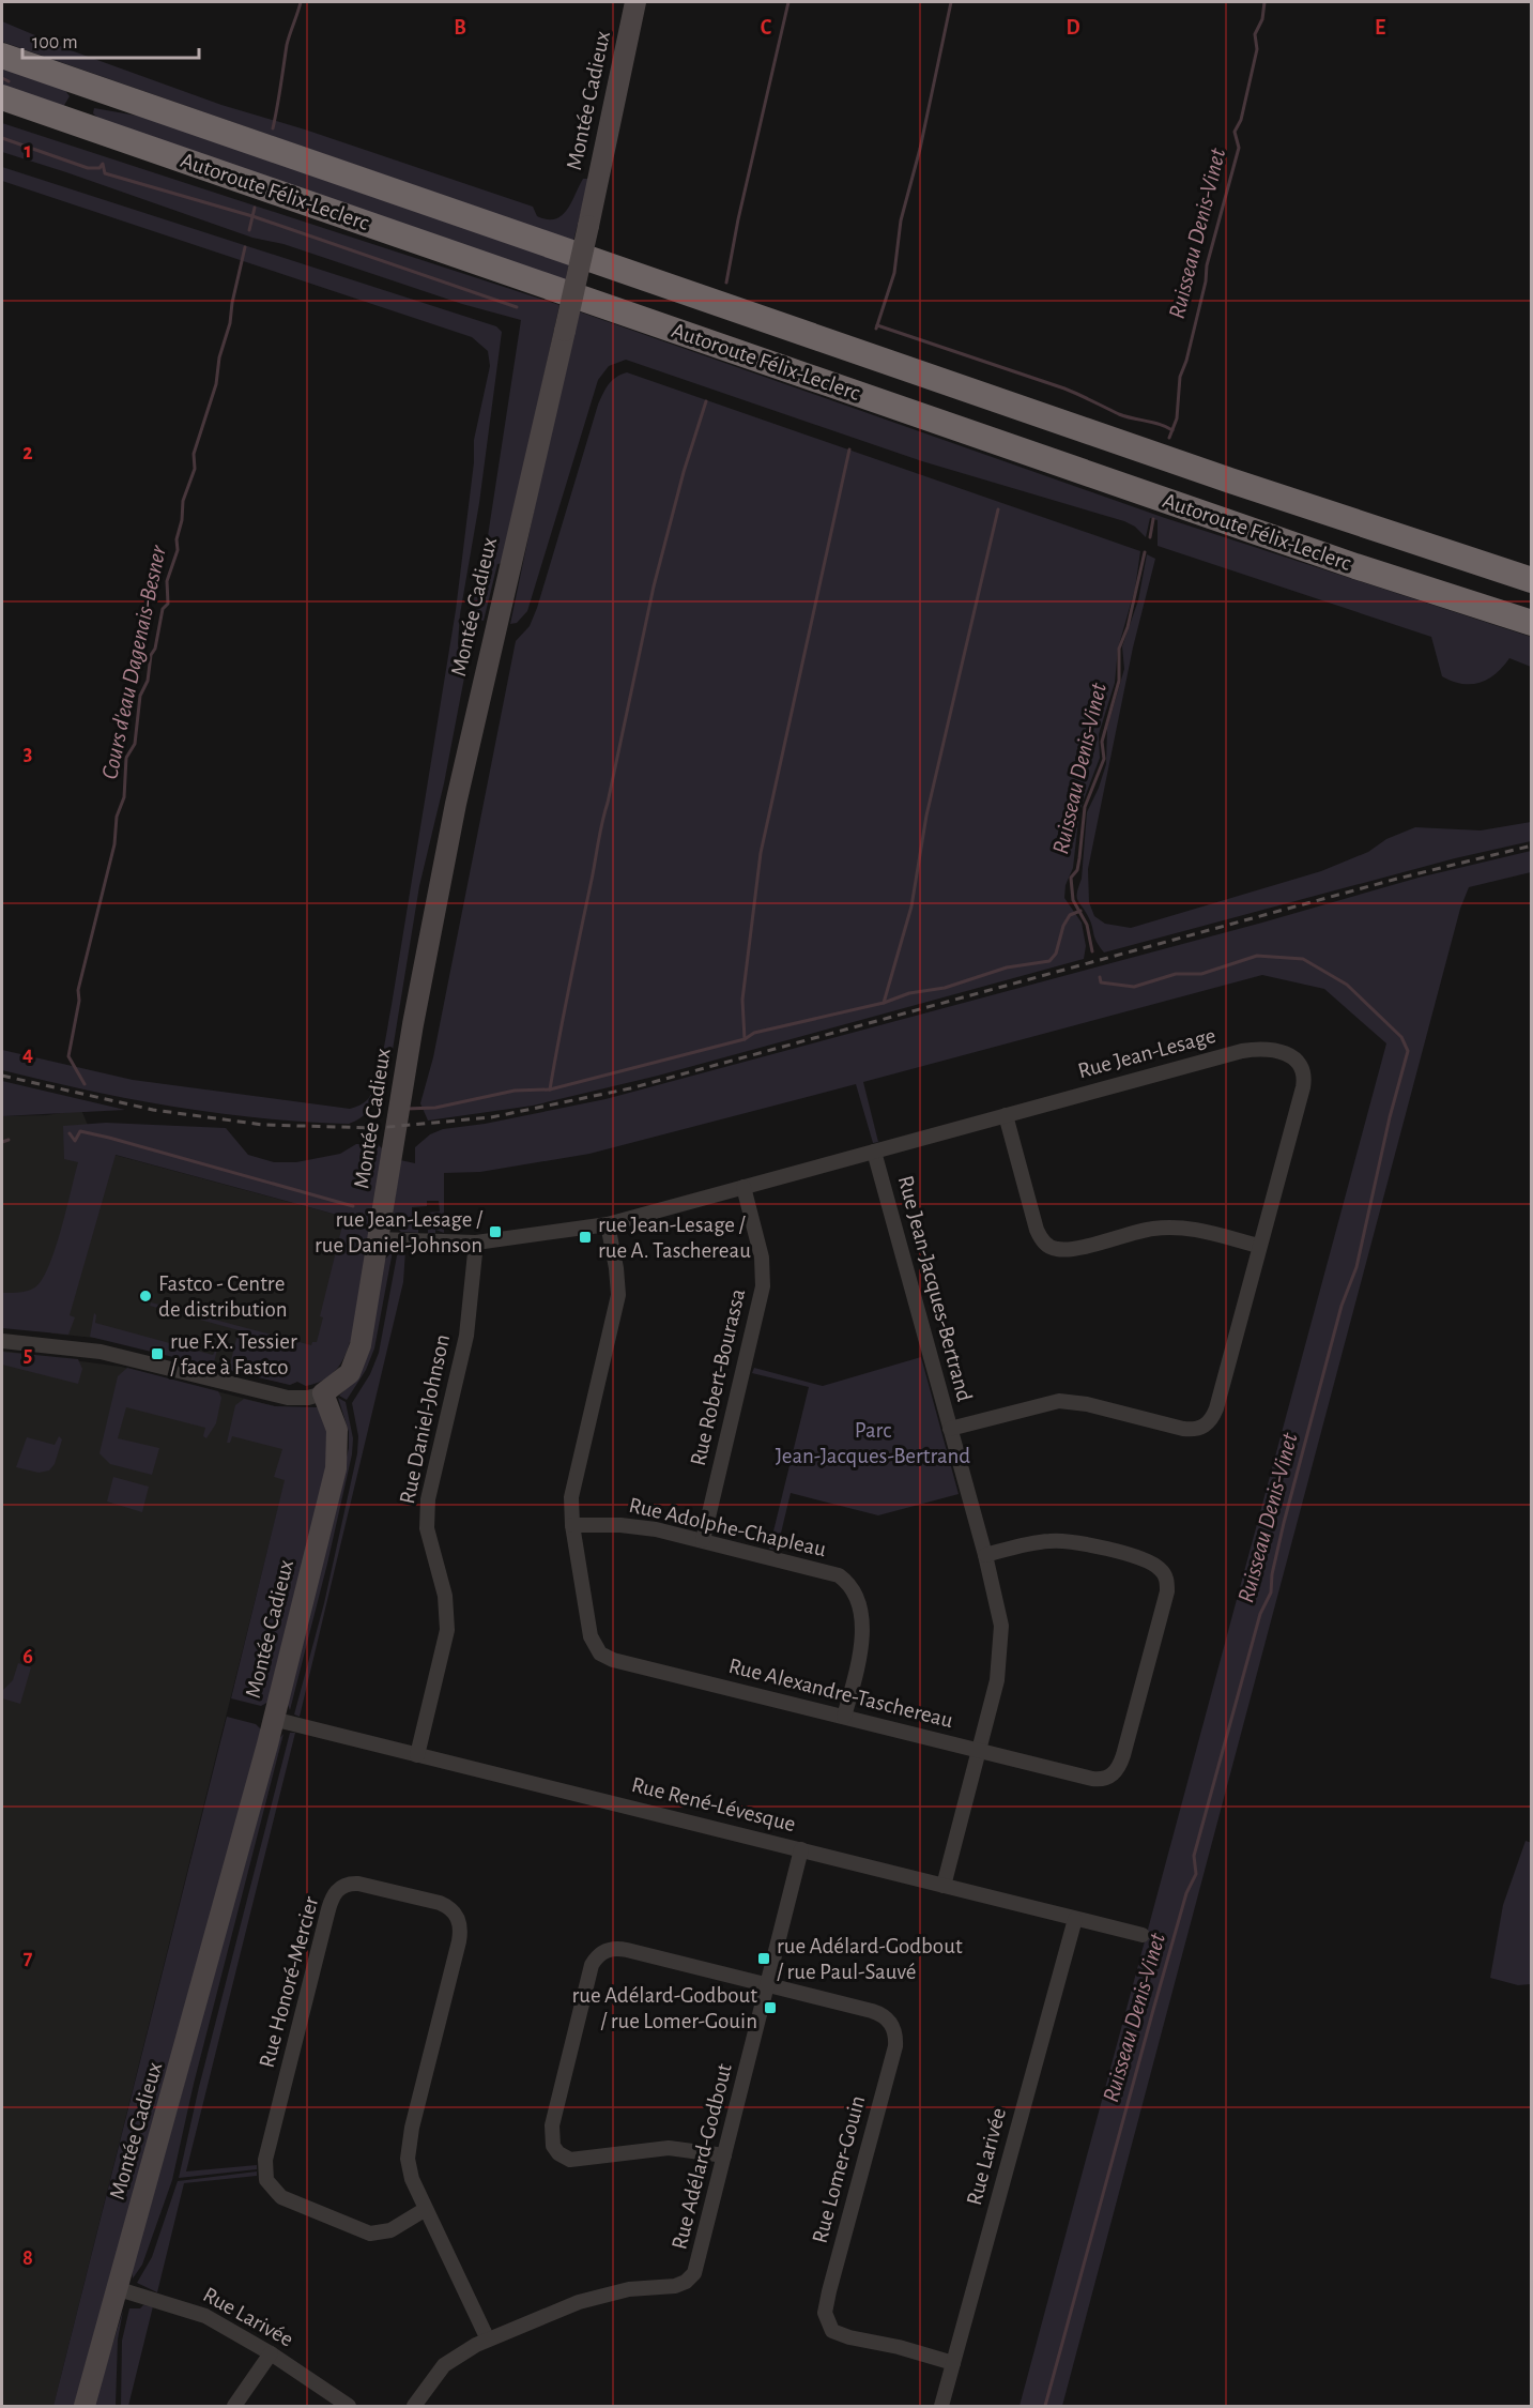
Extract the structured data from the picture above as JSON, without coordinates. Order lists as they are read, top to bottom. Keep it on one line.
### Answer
{"streets":{"highway":["Autoroute Félix-Leclerc"],"street":["Montée Cadieux","Rue Jean-Lesage","Rue Jean-Jacques-Bertrand","Rue Robert-Bourassa","Rue Daniel-Johnson","Rue Adolphe-Chapleau","Rue Alexandre-Taschereau","Rue René-Lévesque","Rue Honoré-Mercier","Rue Adélard-Godbout","Rue Larivée","Rue Lomer-Gouin"]},"crossings":[["Montée Cadieux","Rue Jean-Lesage"],["Montée Cadieux","Rue René-Lévesque"],["Montée Cadieux","Rue Larivée"],["Rue Jean-Lesage","Rue Jean-Jacques-Bertrand"],["Rue Jean-Lesage","Rue Robert-Bourassa"],["Rue Jean-Lesage","Rue Daniel-Johnson"],["Rue Jean-Lesage","Rue Alexandre-Taschereau"],["Rue Jean-Jacques-Bertrand","Rue Alexandre-Taschereau"],["Rue Jean-Jacques-Bertrand","Rue René-Lévesque"],["Rue Robert-Bourassa","Rue Adolphe-Chapleau"],["Rue Daniel-Johnson","Rue René-Lévesque"],["Rue Adolphe-Chapleau","Rue Alexandre-Taschereau"],["Rue René-Lévesque","Rue Adélard-Godbout"],["Rue René-Lévesque","Rue Larivée"],["Rue Honoré-Mercier","Rue Adélard-Godbout"],["Rue Adélard-Godbout","Rue Lomer-Gouin"],["Rue Larivée","Rue Lomer-Gouin"]],"water":["Ruisseau Denis-Vinet","Cours d'eau Dagenais-Besner"],"parks":["Parc Jean-Jacques-Bertrand"],"places":{"transit":["rue Jean-Lesage / rue Daniel-Johnson","rue Jean-Lesage / rue A. Taschereau","rue F.X. Tessier / face à Fastco","rue Adélard-Godbout / rue Paul-Sauvé","rue Adélard-Godbout / rue Lomer-Gouin"],"other":["Fastco - Centre de distribution"]},"scale_bar":"100 m","grid":{"columns":["B","C","D","E"],"rows":["1","2","3","4","5","6","7","8"]}}
